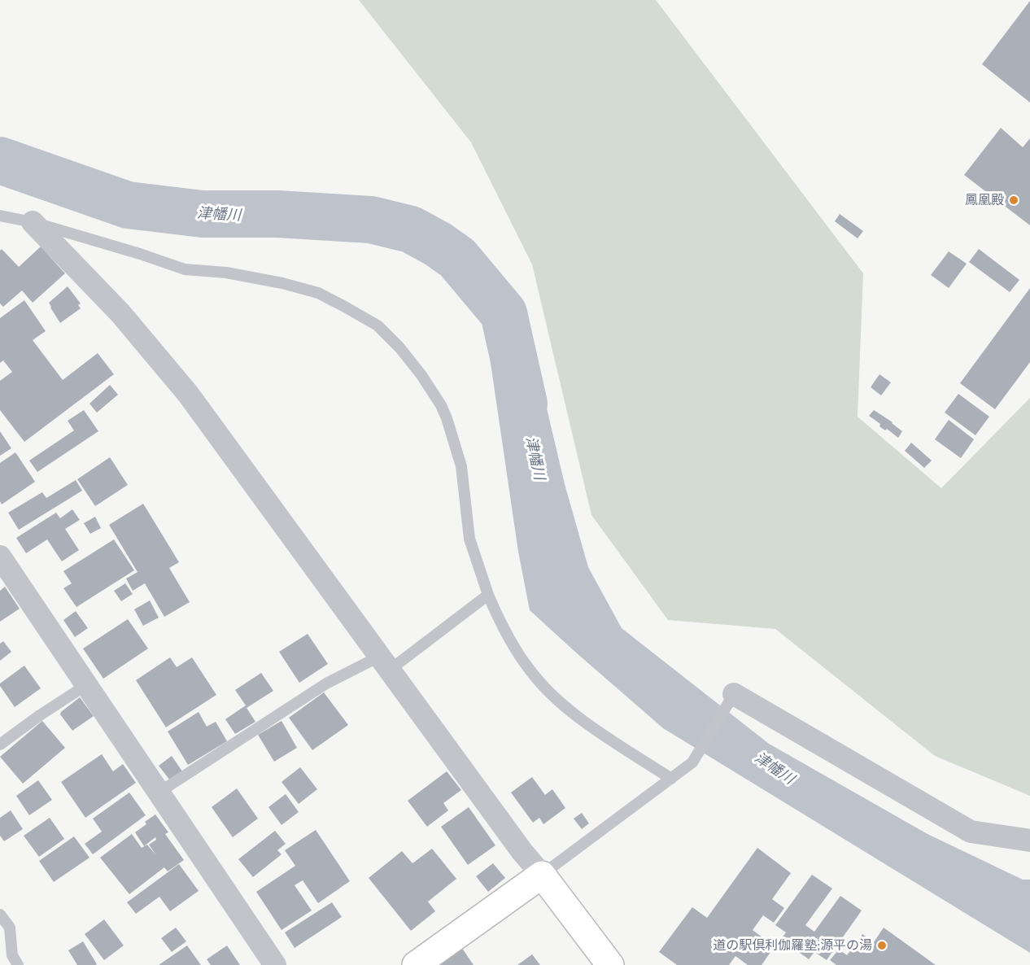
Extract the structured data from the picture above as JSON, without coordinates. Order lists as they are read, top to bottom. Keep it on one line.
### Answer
{"water":["津幡川"],"places":["鳳凰殿","道の駅倶利伽羅塾;源平の湯"]}
